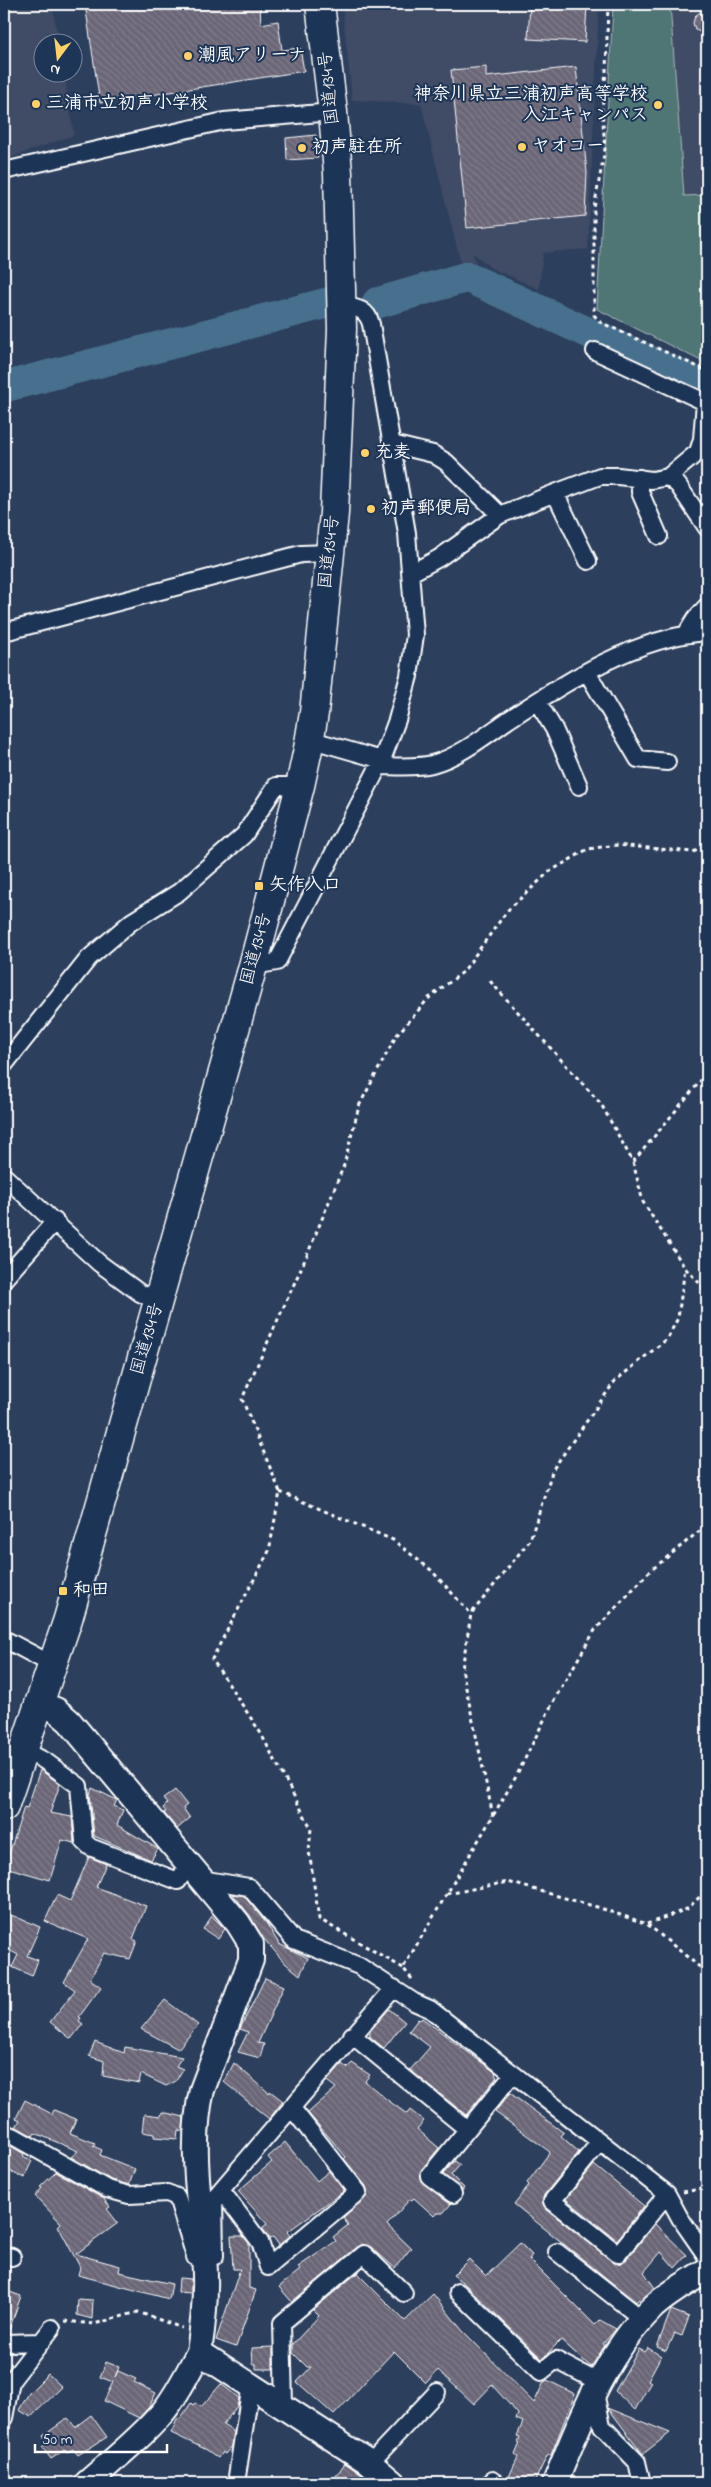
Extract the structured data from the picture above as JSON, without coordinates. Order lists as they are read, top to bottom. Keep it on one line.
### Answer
{"streets":{"highway":["国道134号"]},"places":{"other":["潮風アリーナ","三浦市立初声小学校","神奈川県立三浦初声高等学校 入江キャンパス","ヤオコー","初声駐在所","充麦","初声郵便局"],"transit":["矢作入口","和田"]},"scale_bar":"50 m","north":"bottom"}
